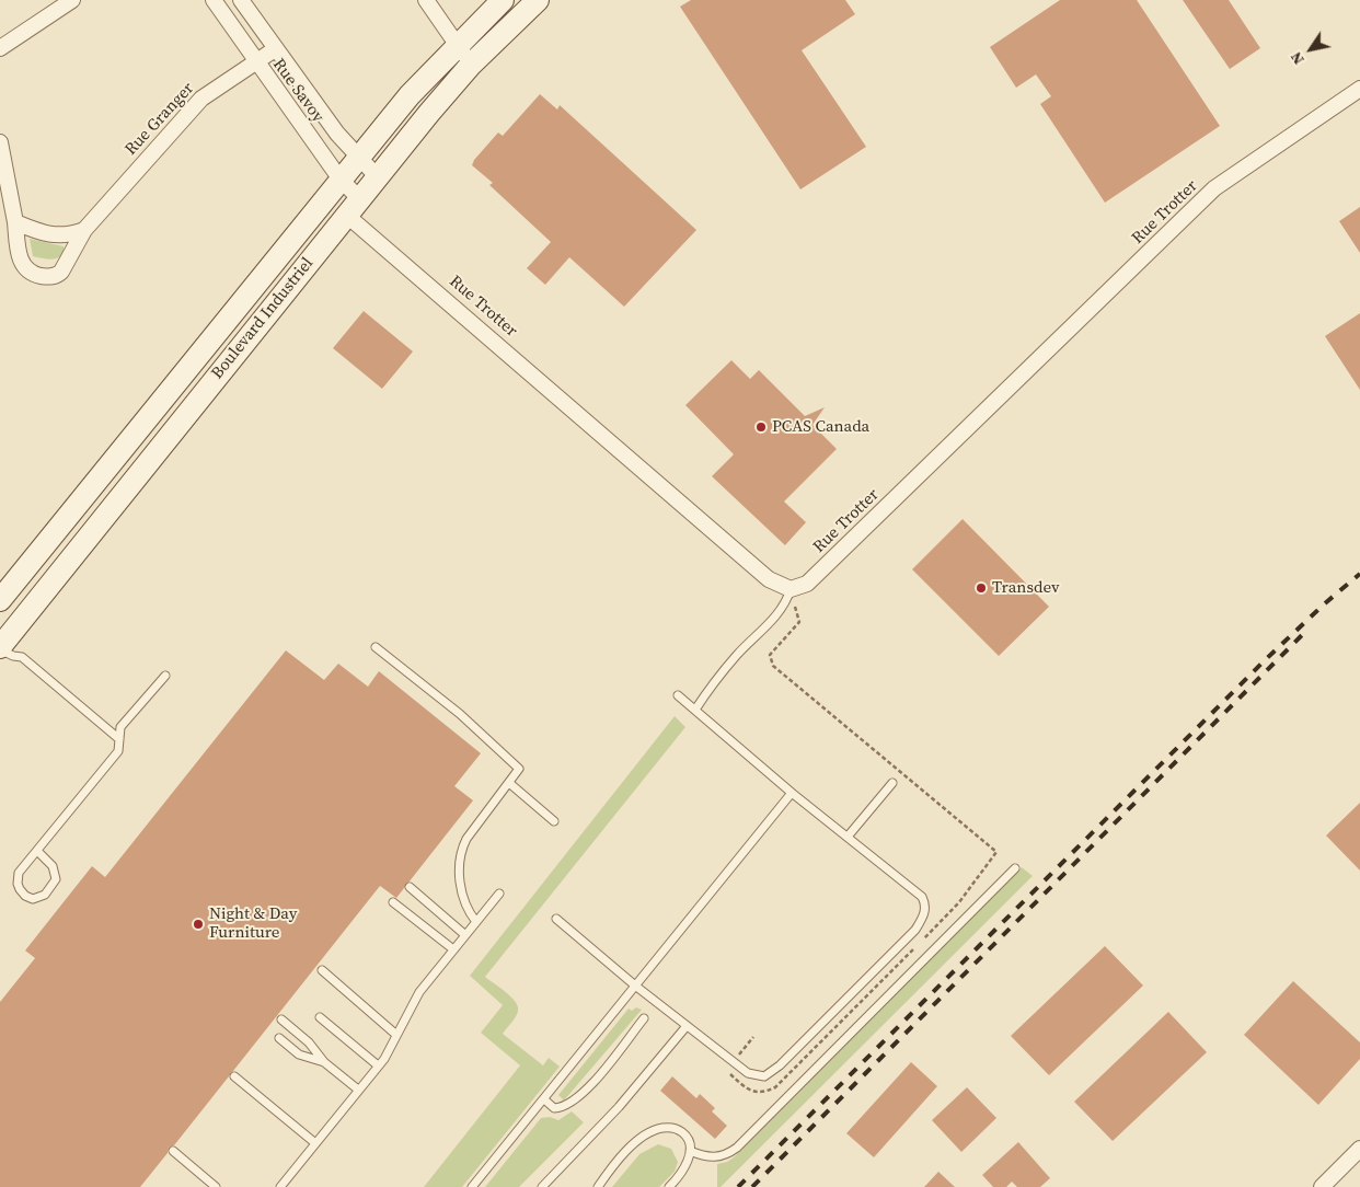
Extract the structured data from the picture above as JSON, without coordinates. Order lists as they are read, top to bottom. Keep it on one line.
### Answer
{"streets":{"street":["Rue Savoy","Rue Granger","Rue Trotter","Boulevard Industriel"]},"crossings":[["Rue Savoy","Rue Granger"],["Rue Savoy","Rue Trotter"],["Rue Savoy","Boulevard Industriel"],["Rue Trotter","Boulevard Industriel"]],"places":["PCAS Canada","Transdev","Night & Day Furniture"],"north":"bottom left"}
